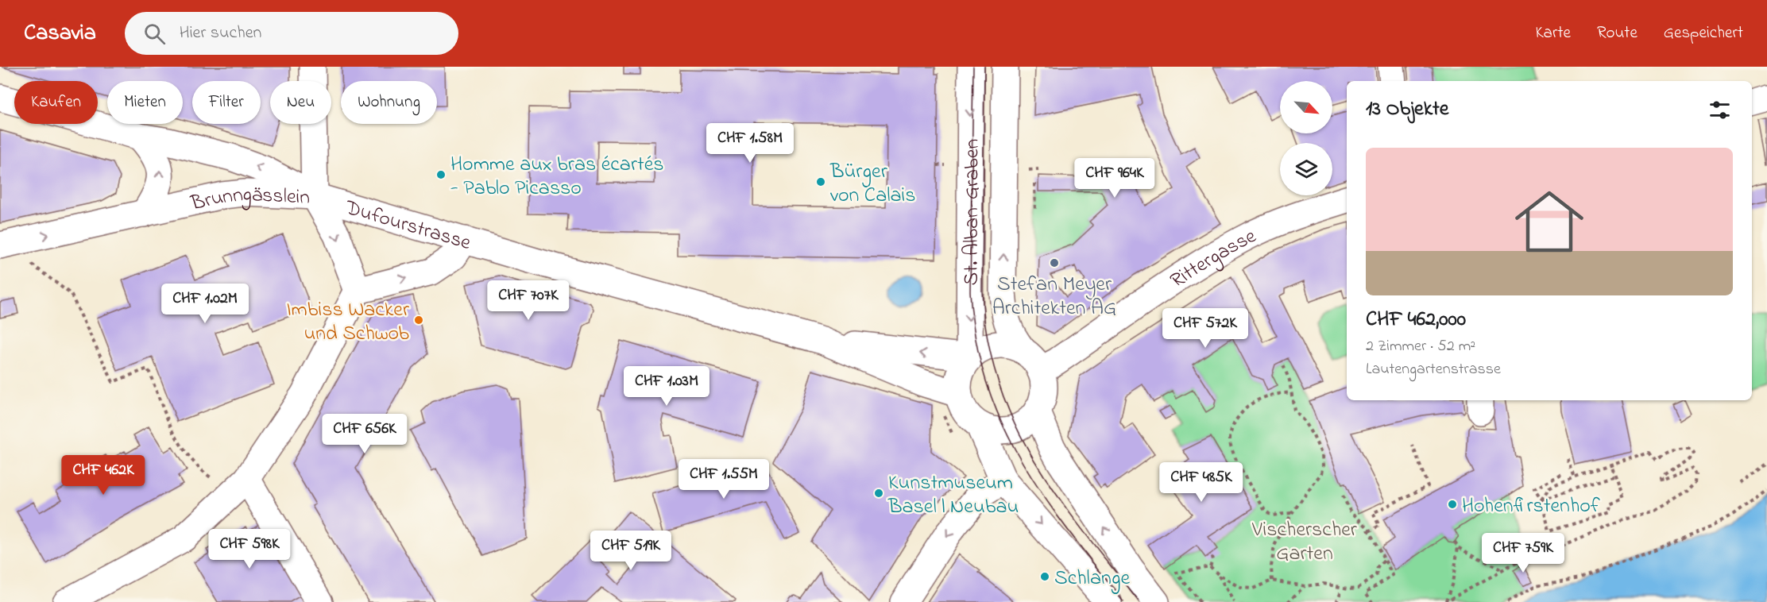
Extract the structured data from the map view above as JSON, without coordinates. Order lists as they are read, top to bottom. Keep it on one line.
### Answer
{"streets":{"street":["Brunngässlein","St. Alban-Graben","Dufourstrasse","Rittergasse"]},"crossings":[["Brunngässlein","Dufourstrasse"],["St. Alban-Graben","Dufourstrasse"],["St. Alban-Graben","Rittergasse"],["Dufourstrasse","Rittergasse"]],"parks":["Vischerscher Garten"],"places":["Homme aux bras écartés - Pablo Picasso","Bürger von Calais","Stefan Meyer Architekten AG","Imbiss Wacker und Schwob","Kunstmuseum Basel | Neubau","Hohenfirstenhof","Schlange"],"north":"bottom right","page":{"header":"Casavia","search":"Hier suchen","nav":["Karte","Route","Gespeichert"],"chip":["Kaufen","Mieten","Filter","Neu","Wohnung"],"heading":"13 Objekte","price":["CHF 1.58M","CHF 964K","CHF 707K","CHF 1.02M","CHF 572K","CHF 1.03M","CHF 656K","CHF 462K","CHF 1.55M","CHF 485K","CHF 598K","CHF 519K","CHF 759K"],"list":[{"name":"CHF 462,000","note":"2 Zimmer · 52 m² · Lautengartenstrasse"}]}}
